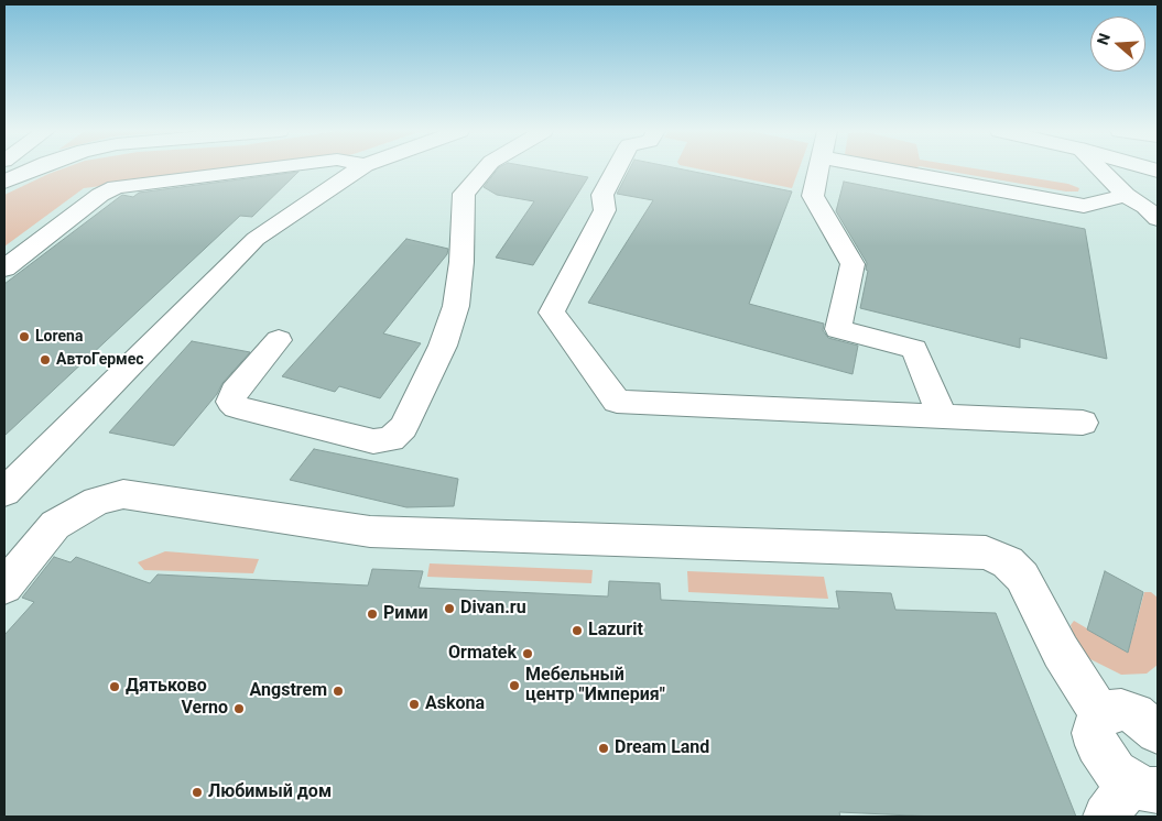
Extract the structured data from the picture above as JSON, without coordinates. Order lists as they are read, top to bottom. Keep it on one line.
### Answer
{"places":["Lorena","АвтоГермес","Divan.ru","Рими","Lazurit","Ormatek","Мебельный центр \"Империя\"","Дятьково","Angstrem","Askona","Verno","Dream Land","Любимый дом"],"north":"left"}
